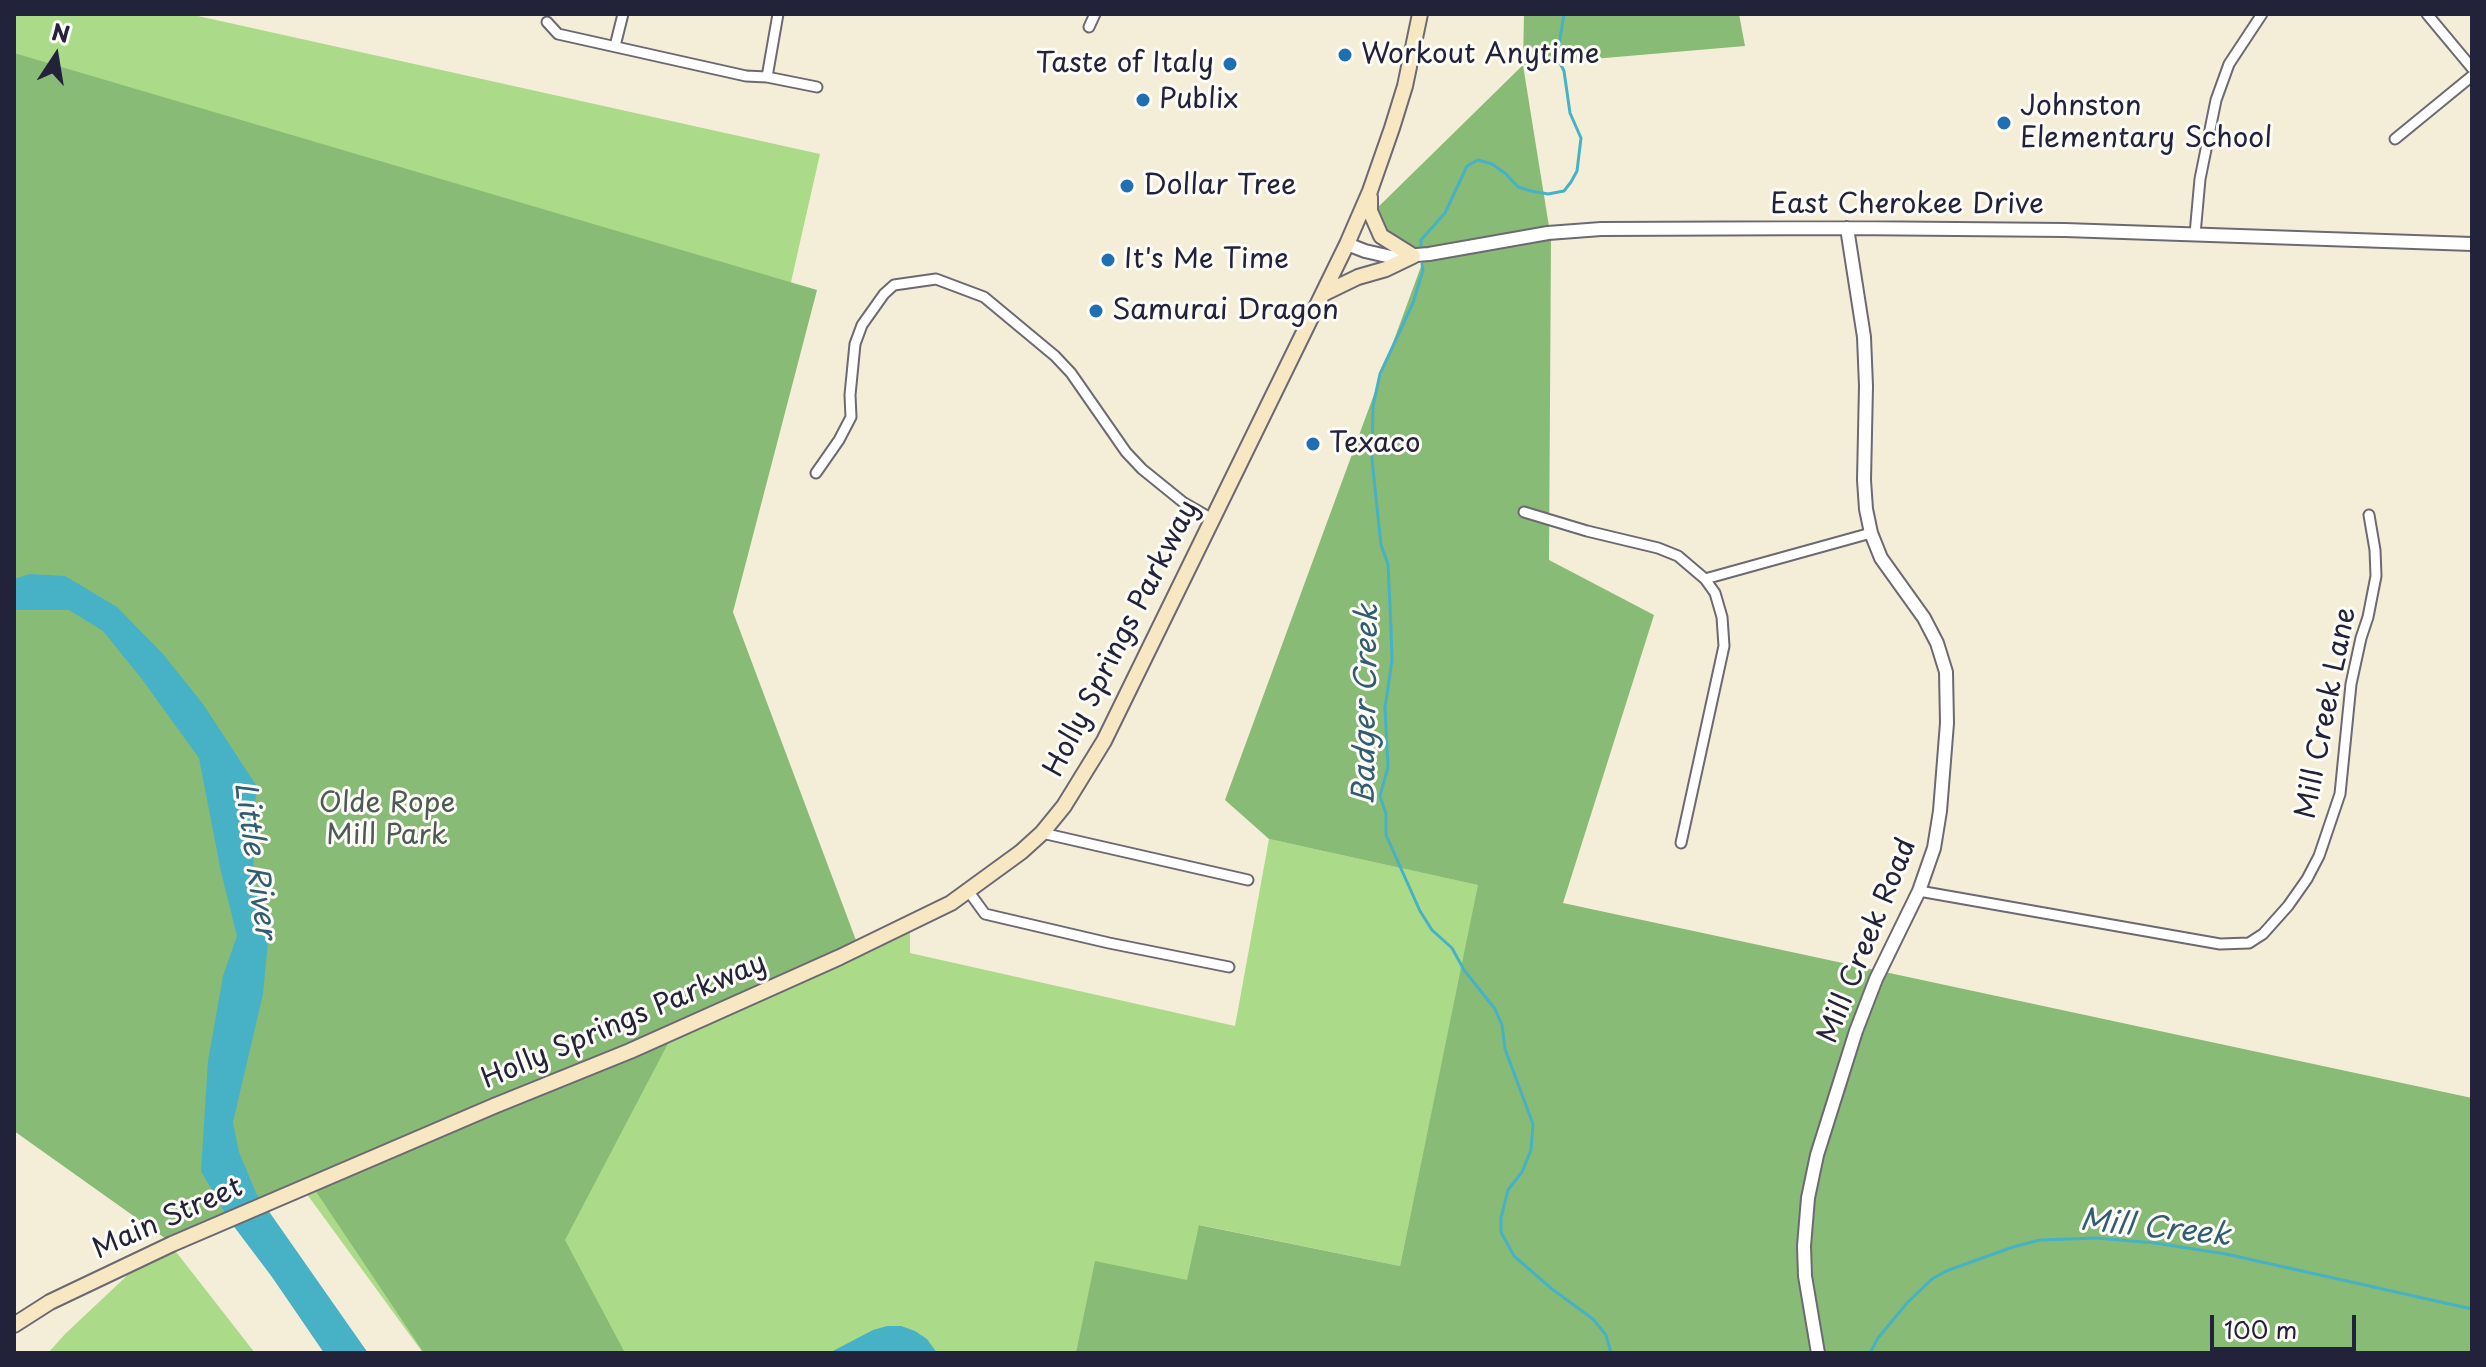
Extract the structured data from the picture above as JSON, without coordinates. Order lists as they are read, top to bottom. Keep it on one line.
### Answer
{"streets":{"main road":["Holly Springs Parkway","Main Street"],"street":["East Cherokee Drive","Mill Creek Lane","Mill Creek Road"]},"crossings":[["East Cherokee Drive","Holly Springs Parkway"],["East Cherokee Drive","Mill Creek Road"],["Holly Springs Parkway","Main Street"],["Mill Creek Lane","Mill Creek Road"]],"water":["Badger Creek","Little River","Mill Creek"],"parks":["Olde Rope Mill Park"],"places":["Workout Anytime","Taste of Italy","Publix","Johnston Elementary School","Dollar Tree","It's Me Time","Samurai Dragon","Texaco"],"scale_bar":"100 m","north":"top"}
